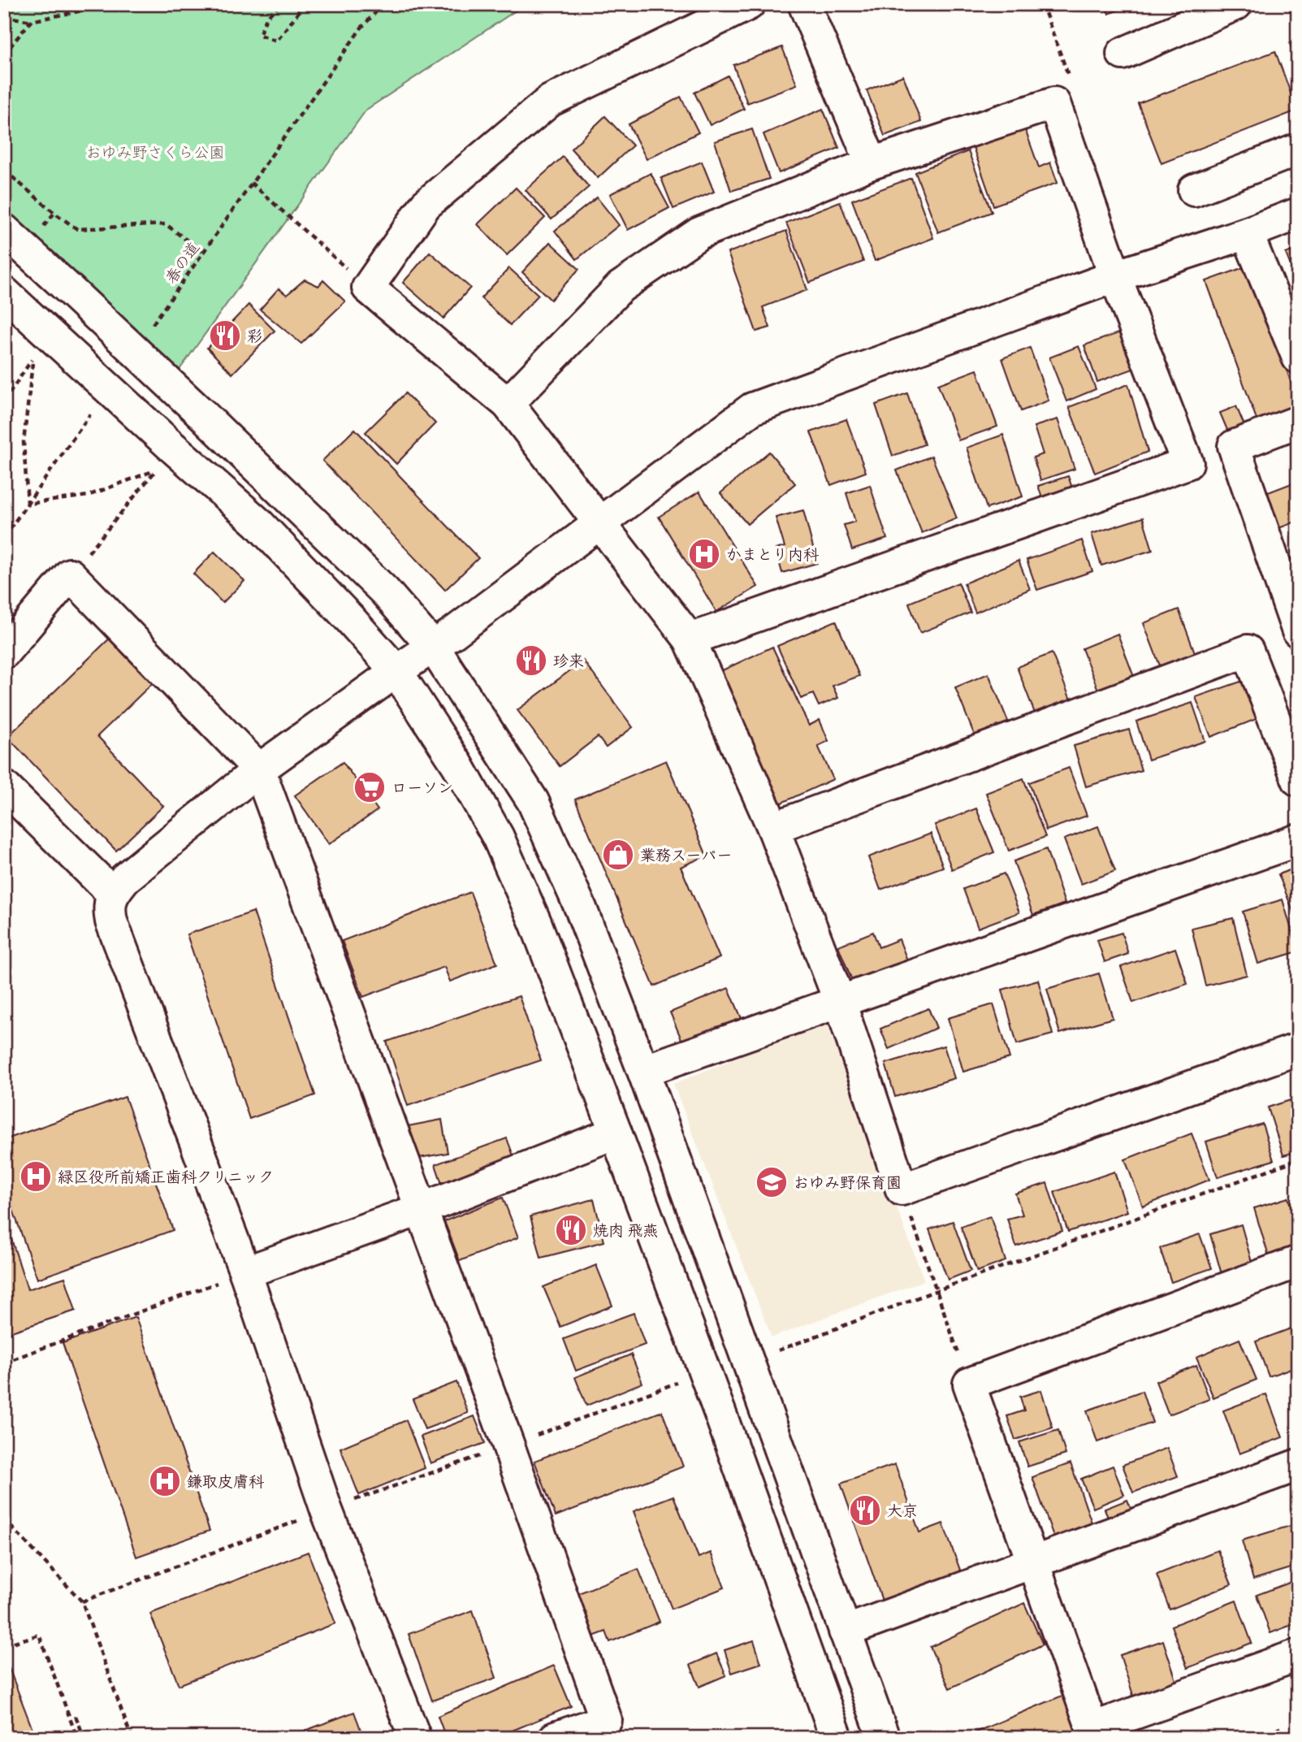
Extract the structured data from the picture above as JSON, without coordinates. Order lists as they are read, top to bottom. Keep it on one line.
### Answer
{"streets":{"path":["春の道"]},"parks":["おゆみ野さくら公園"],"places":{"restaurant":["彩","珍来","焼肉 飛燕","大京"],"hospital":["かまとり内科","緑区役所前矯正歯科クリニック","鎌取皮膚科"],"supermarket":["ローソン"],"shop":["業務スーパー"],"school or university":["おゆみ野保育園"]}}
